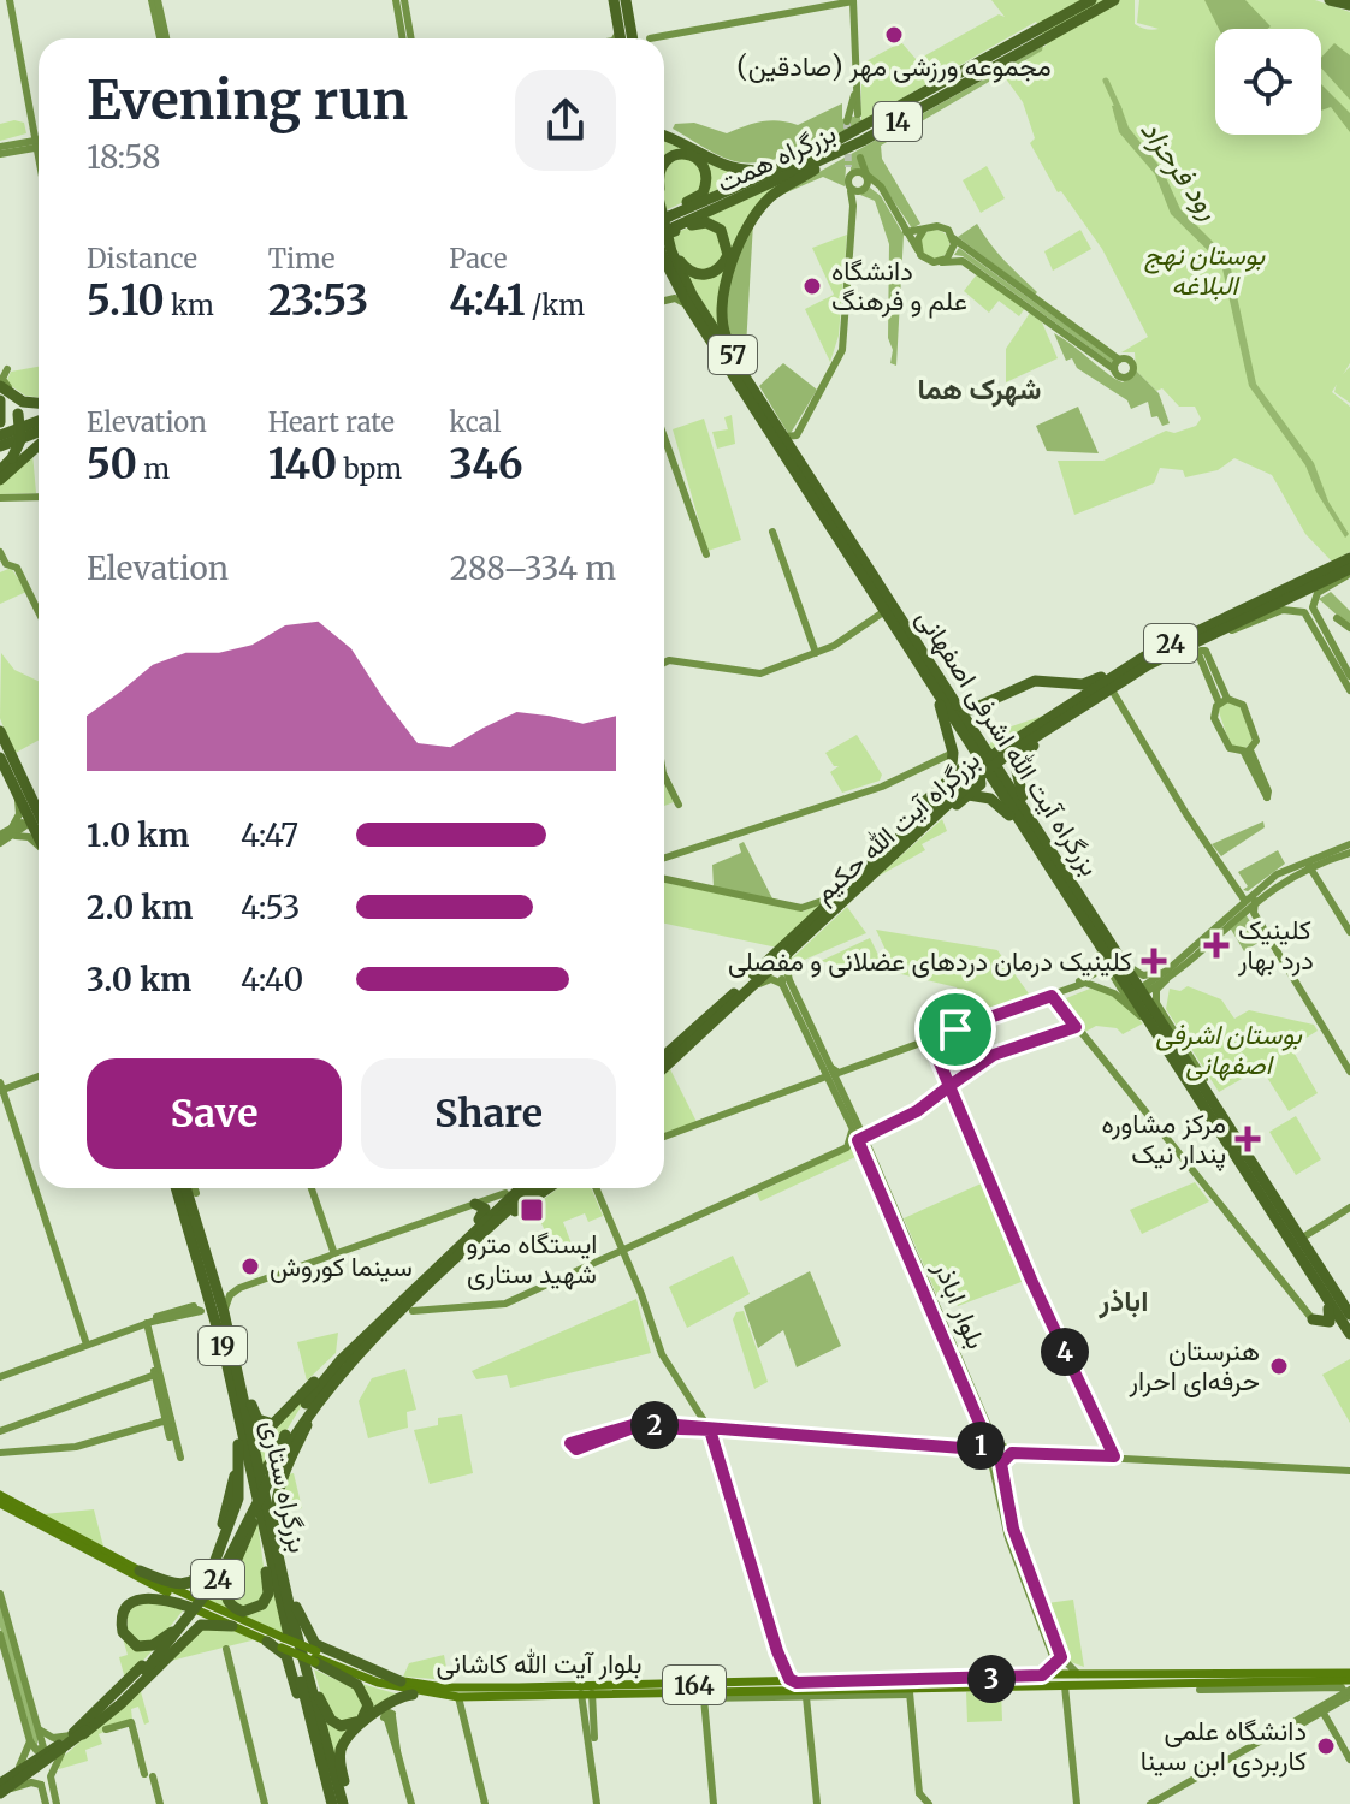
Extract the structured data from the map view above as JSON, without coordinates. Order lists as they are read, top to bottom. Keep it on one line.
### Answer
{"streets":{"highway":["14","بزرگراه همت","57","24","بزرگراه آیت الله اشرفی اصفهانی","بزرگراه آیت الله حکیم","19","بزرگراه ستاری"],"main road":["بلوار آیت الله کاشانی","164"],"street":["بلوار اباذر"]},"districts":["شهرک هما","اباذر"],"water":["رود فرحزاد"],"parks":["بوستان نهج البلاغه","بوستان اشرفی اصفهانی"],"places":{"other":["مجموعه ورزشی مهر (صادقین)","دانشگاه علم و فرهنگ","سینما کوروش","هنرستان حرفه‌ای احرار","دانشگاه علمی کاربردی ابن سینا"],"health":["کلینیک درد بهار","کلینیک درمان دردهای عضلانی و مفصلی","مرکز مشاوره پندار نیک"],"transit":["ایستگاه مترو شهید ستاری"]},"page":{"heading":["Evening run","18:58"],"stats":[["Distance","5.10 km"],["Time","23:53"],["Pace","4:41 /km"],["Elevation","50 m"],["Heart rate","140 bpm"],["kcal","346"]],"chart":["Elevation","288–334 m"],"list":[{"name":"1.0 km","note":"4:47"},{"name":"2.0 km","note":"4:53"},{"name":"3.0 km","note":"4:40"}],"buttons":["Save","Share"],"pins":["4","2","1","3"]}}
